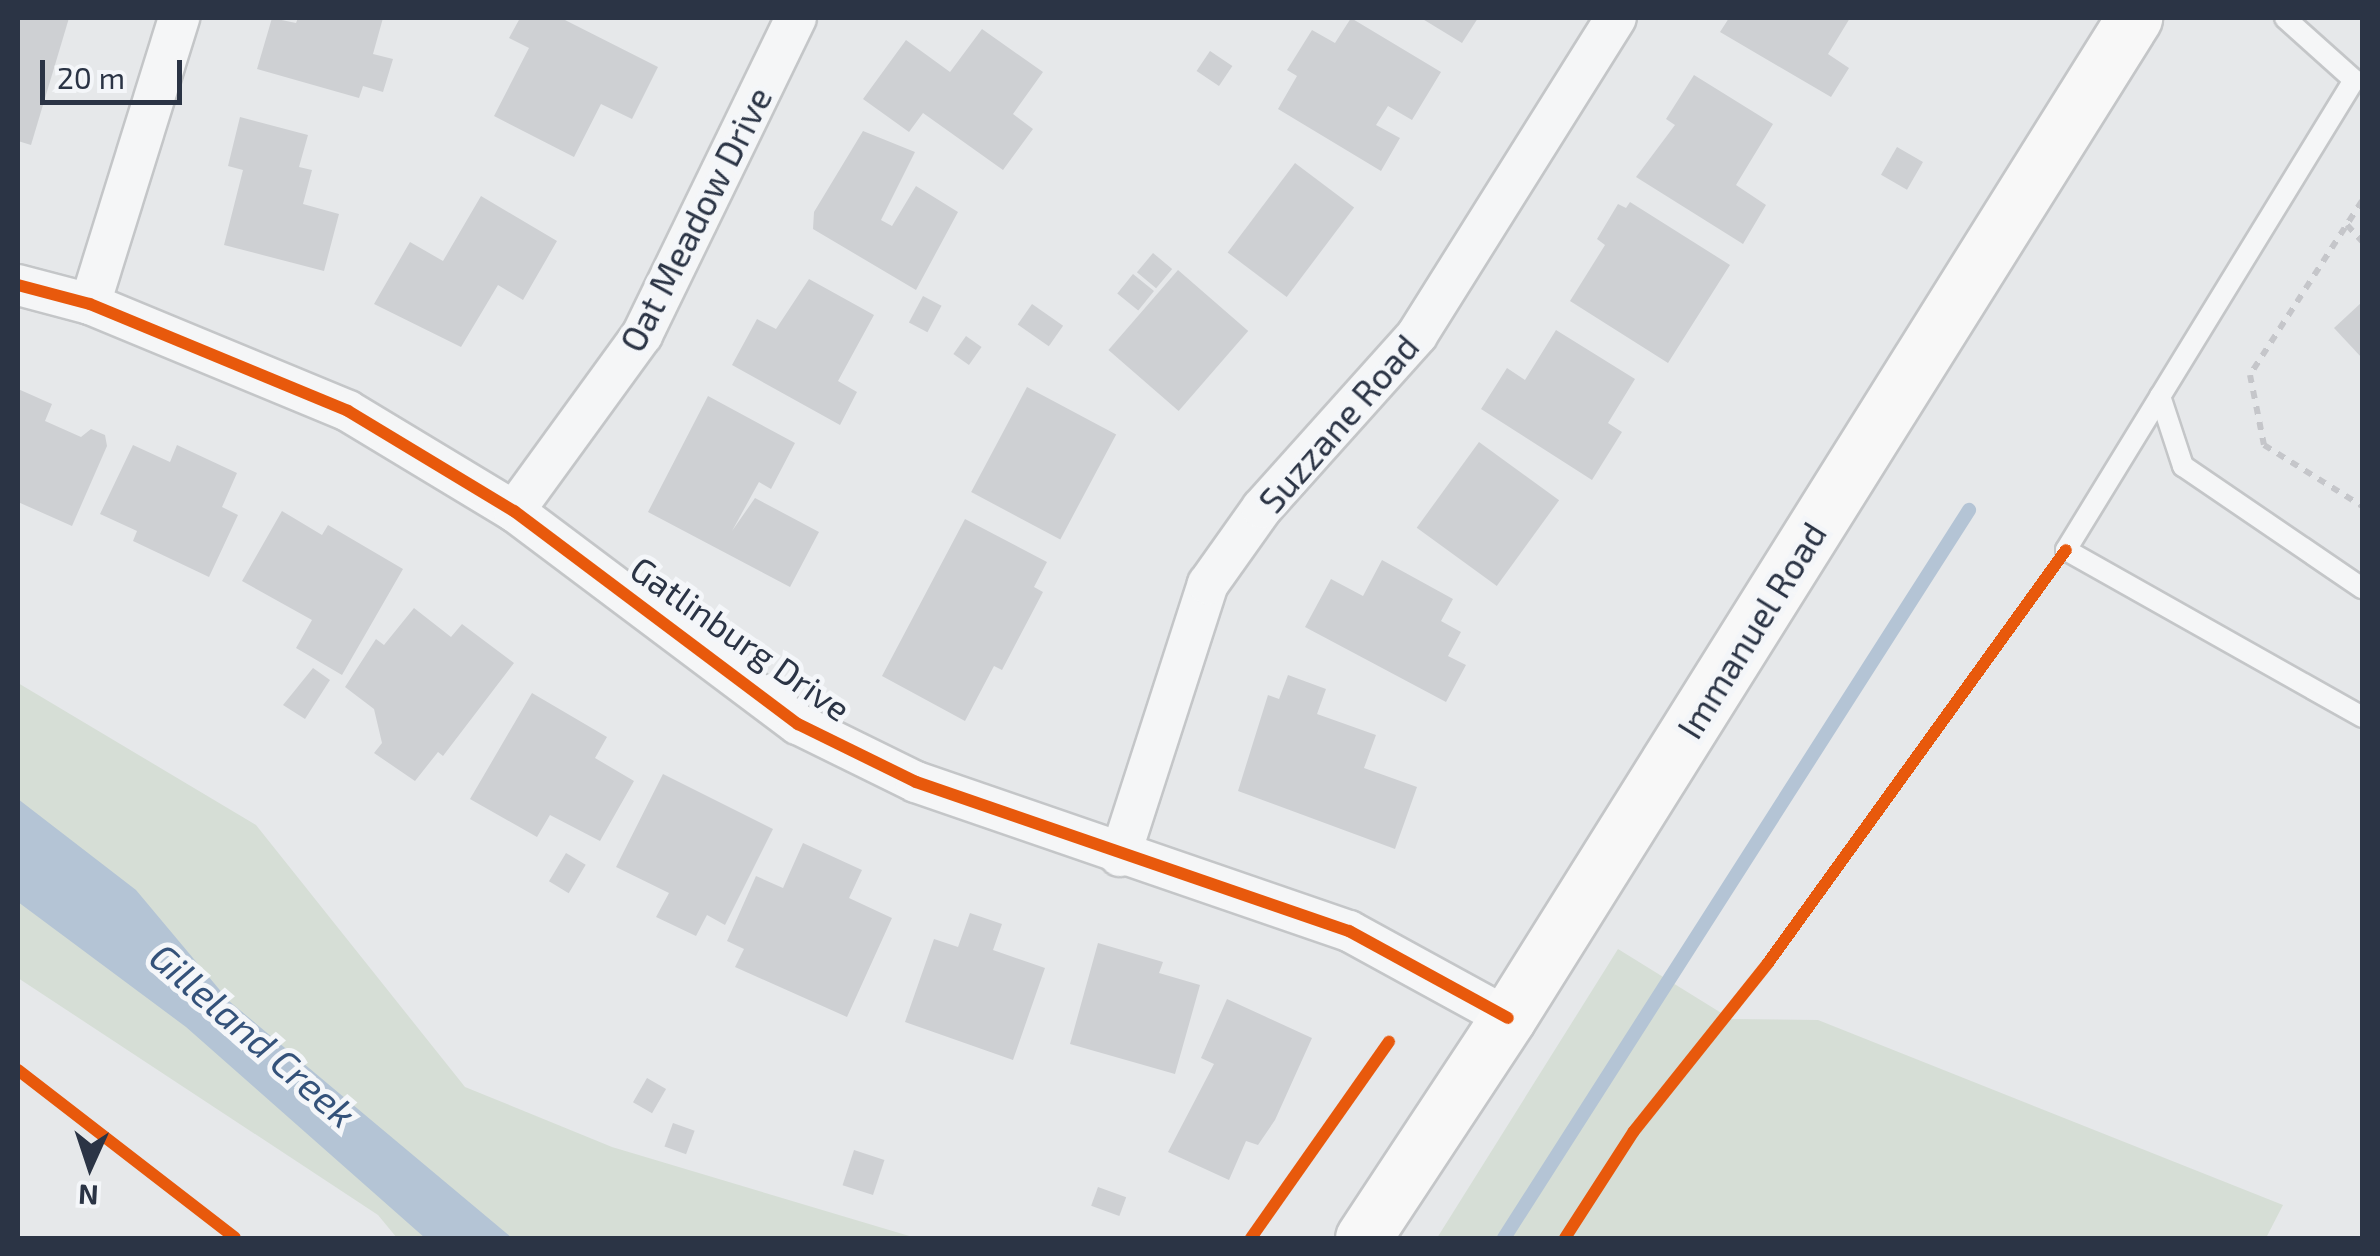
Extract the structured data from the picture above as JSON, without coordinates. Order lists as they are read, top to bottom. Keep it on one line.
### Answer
{"streets":{"street":["Oat Meadow Drive","Suzzane Road","Immanuel Road","Gatlinburg Drive"]},"crossings":[["Oat Meadow Drive","Gatlinburg Drive"],["Suzzane Road","Gatlinburg Drive"],["Immanuel Road","Gatlinburg Drive"]],"water":["Gilleland Creek"],"scale_bar":"20 m","north":"bottom"}
